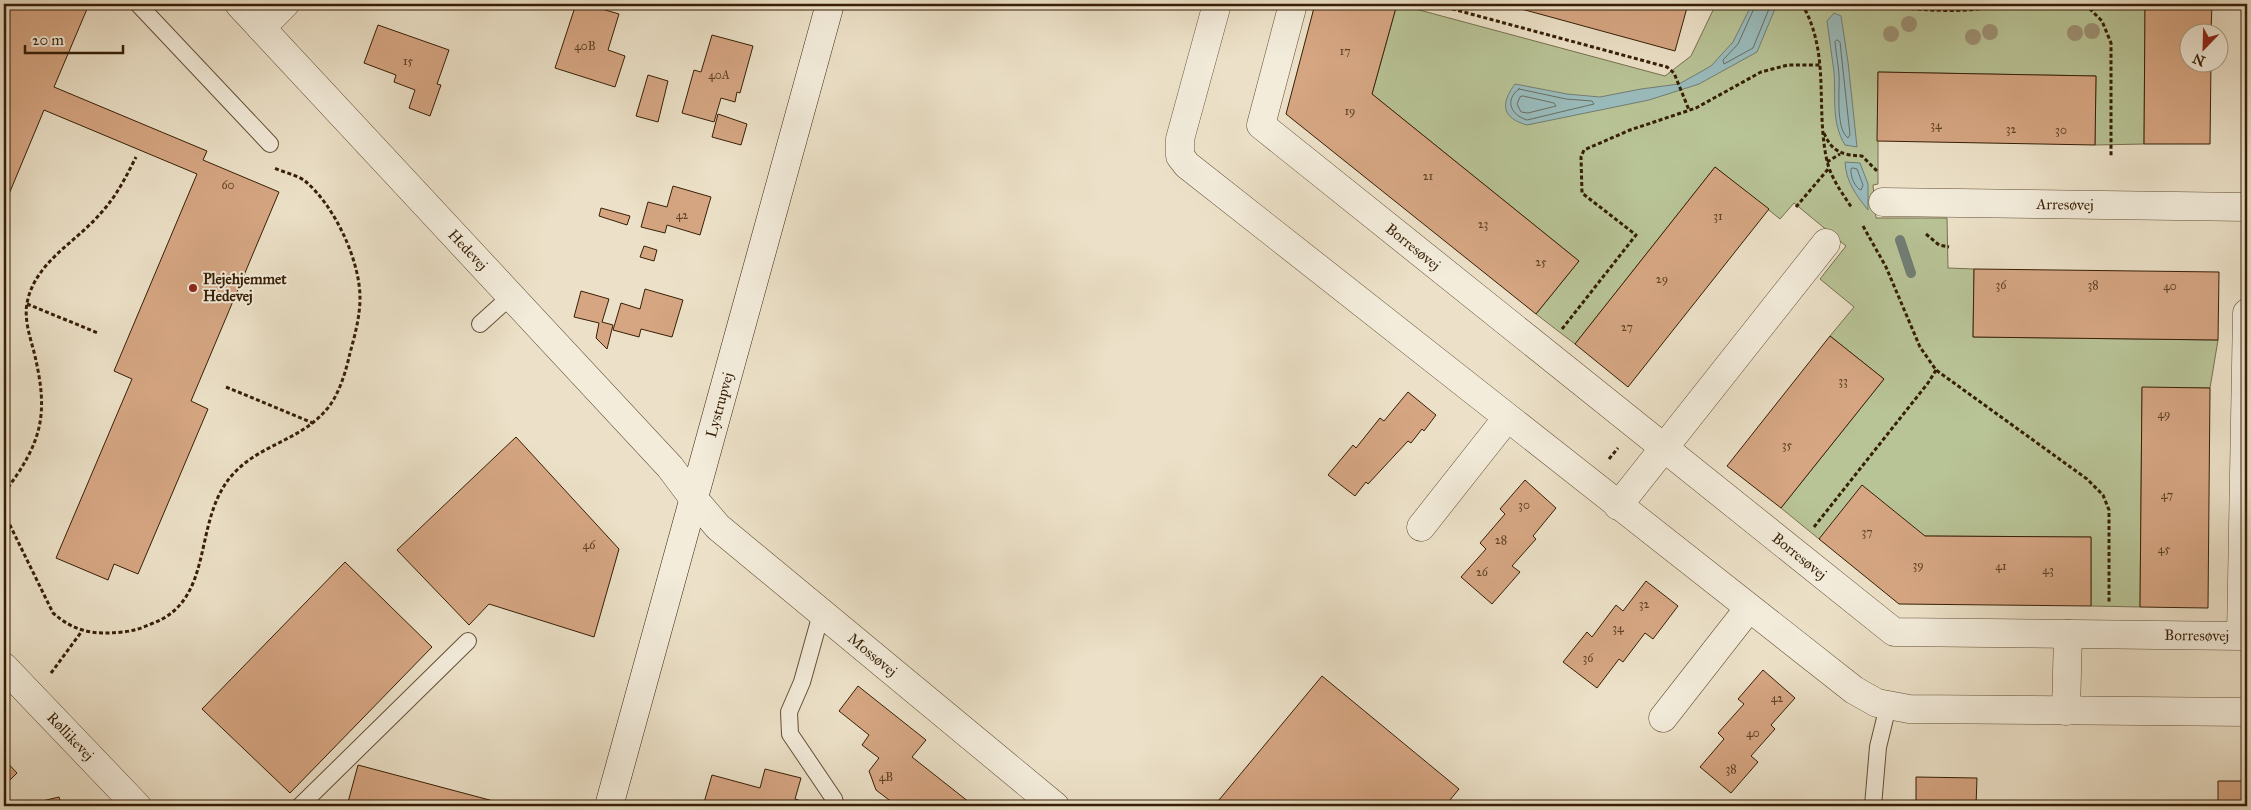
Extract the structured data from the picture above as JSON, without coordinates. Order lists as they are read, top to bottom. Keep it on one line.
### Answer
{"streets":{"street":["Arresøvej","Borresøvej","Hedevej","Lystrupvej","Mossøvej","Røllikevej"]},"crossings":[["Hedevej","Lystrupvej"],["Hedevej","Mossøvej"],["Lystrupvej","Mossøvej"]],"places":["Plejehjemmet Hedevej"],"house_numbers":["40B","17","15","40A","19","34","32","30","21","60","42","31","23","25","29","36","38","40","27","33","49","35","47","30","37","28","46","45","39","41","43","26","32","34","36","42","40","38","4B"],"scale_bar":"20 m","north":"bottom left"}
